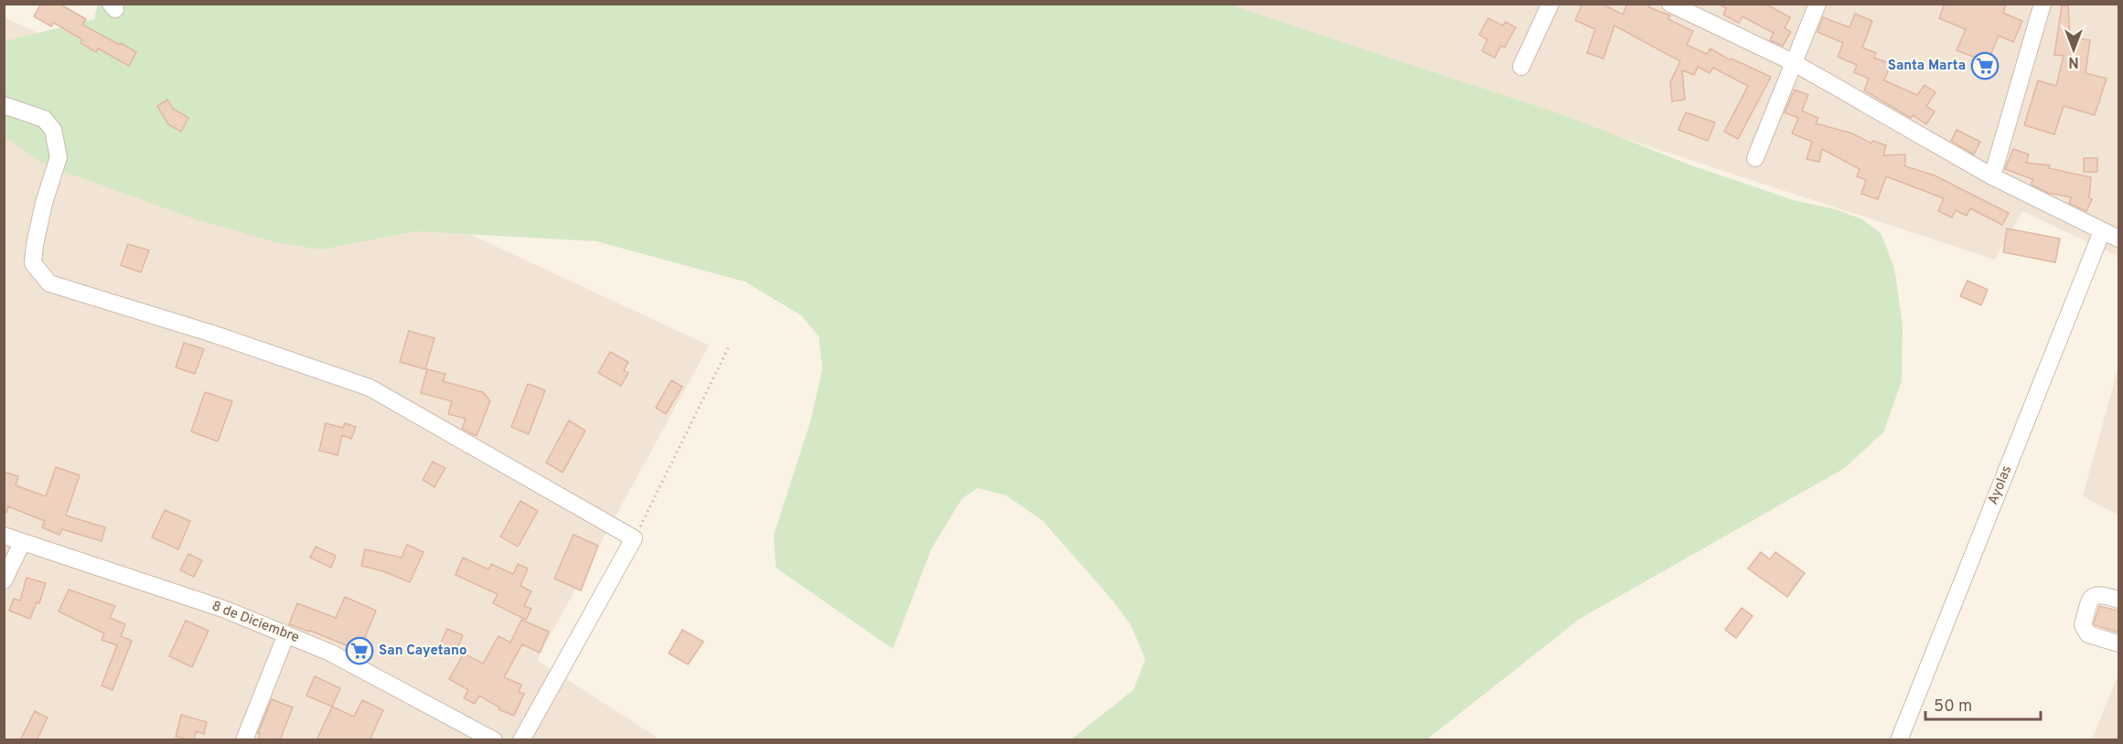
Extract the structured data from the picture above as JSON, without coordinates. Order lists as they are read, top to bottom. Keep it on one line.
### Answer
{"streets":{"street":["Ayolas","8 de Diciembre"]},"places":{"supermarket":["Santa Marta","San Cayetano"]},"scale_bar":"50 m","north":"bottom"}
